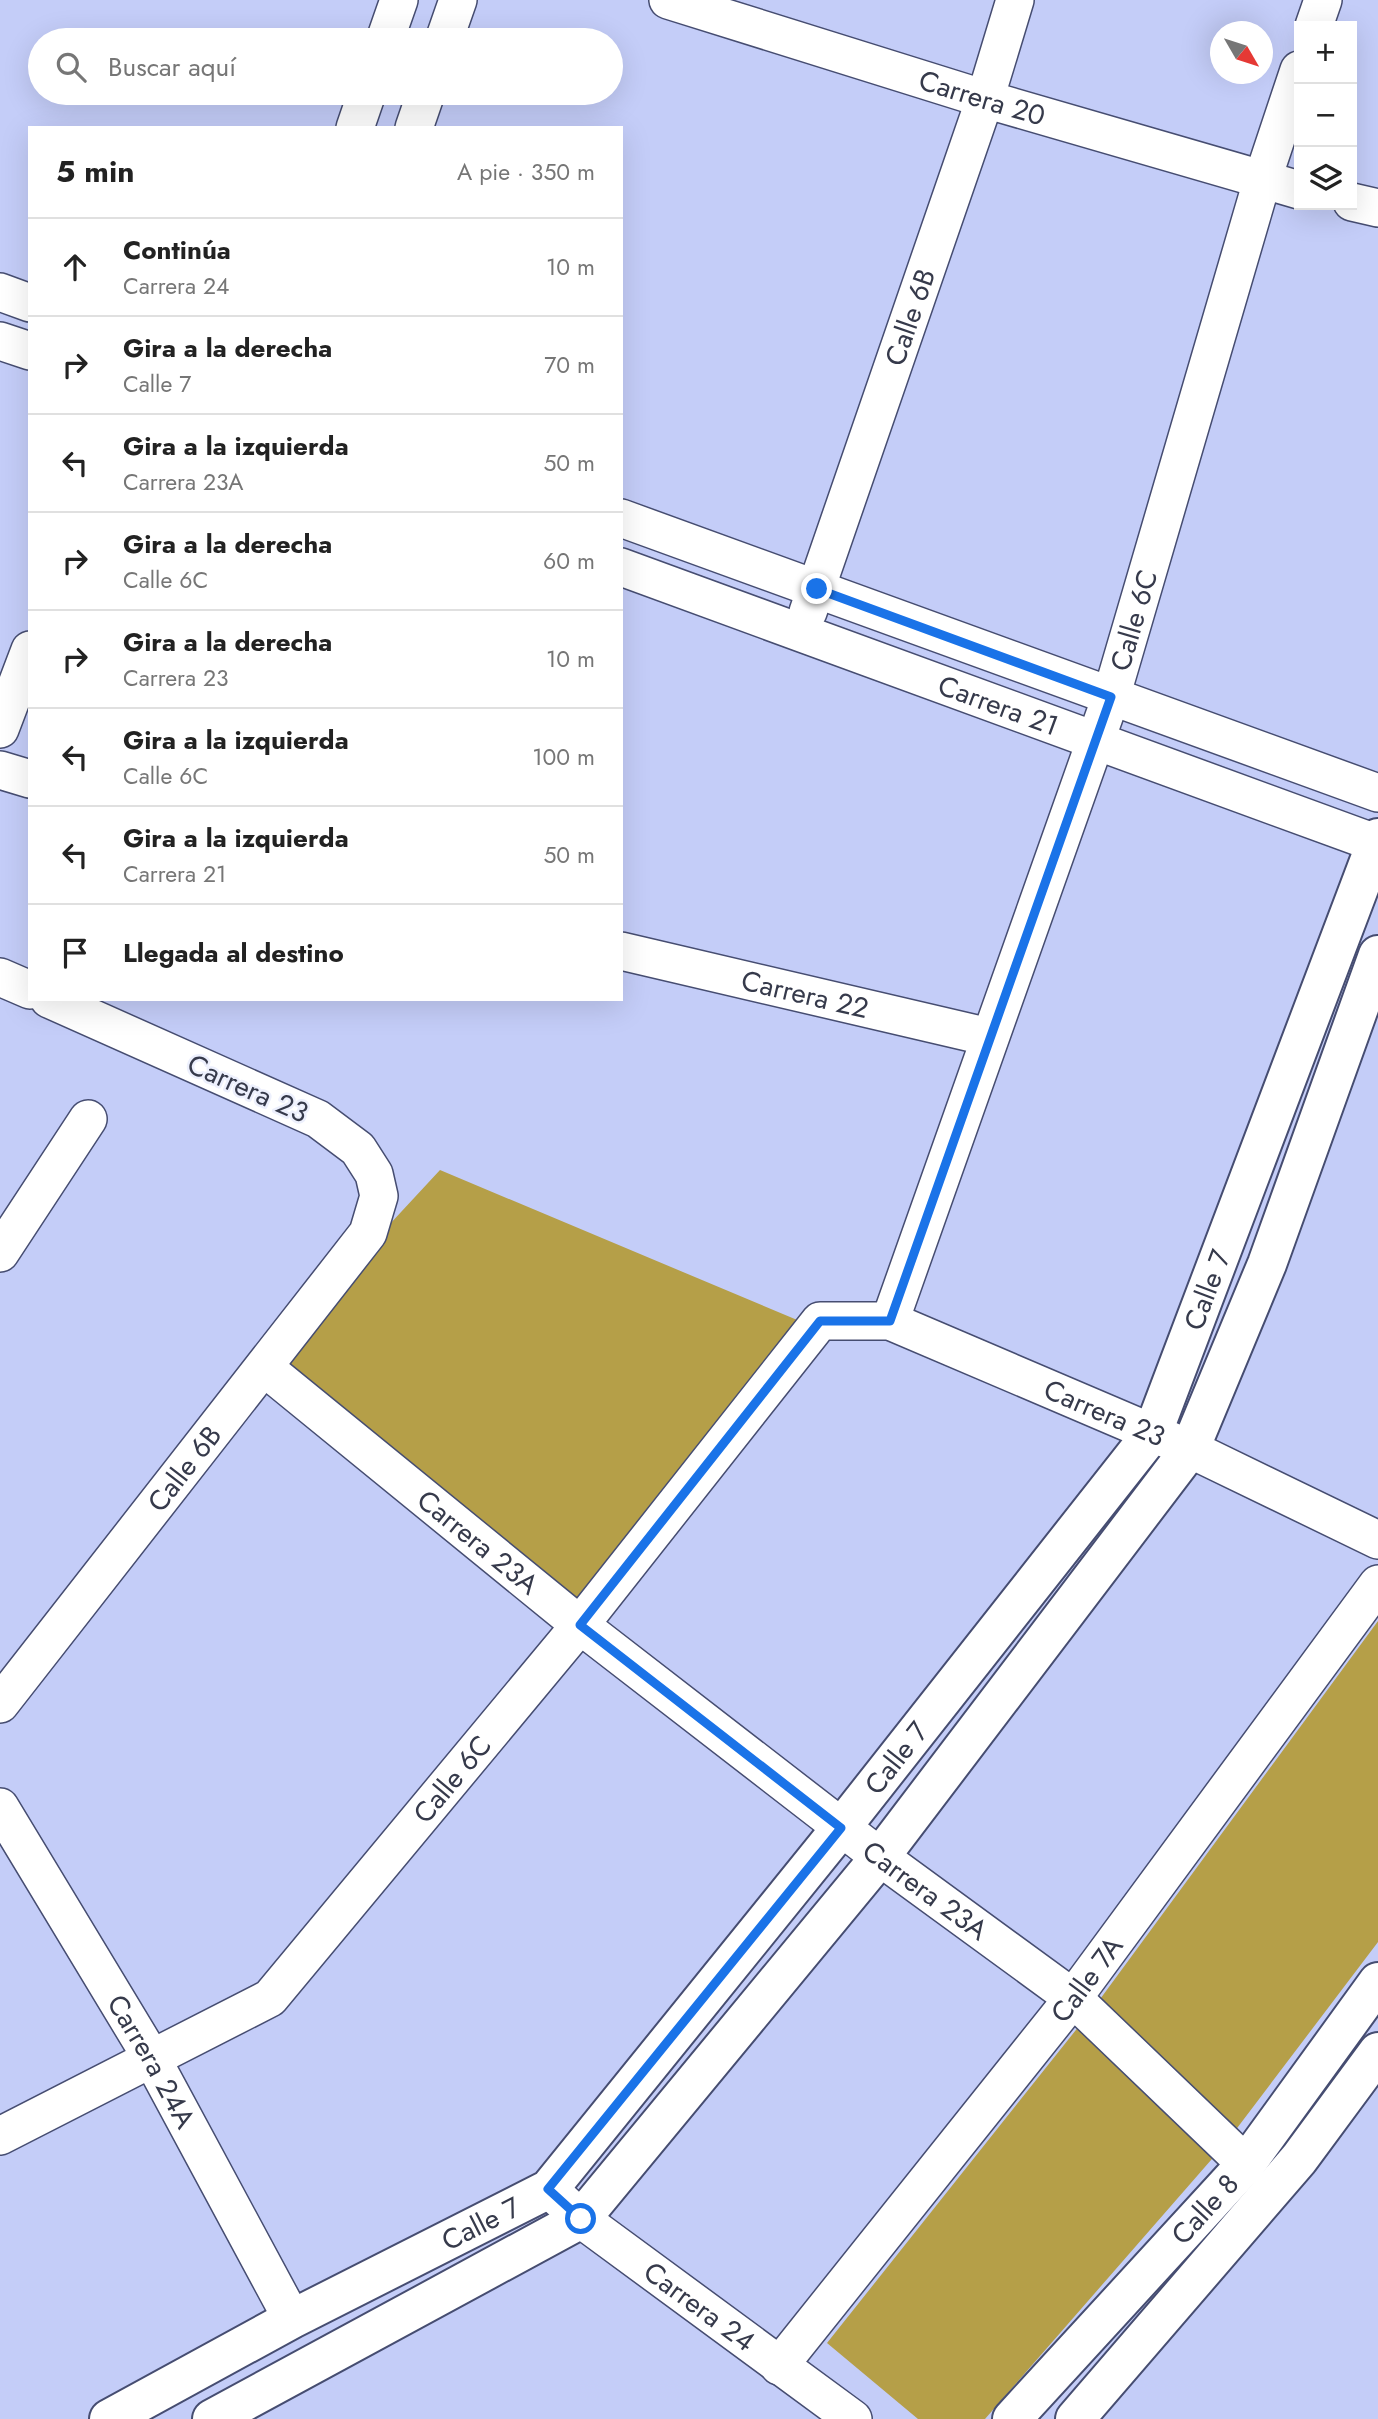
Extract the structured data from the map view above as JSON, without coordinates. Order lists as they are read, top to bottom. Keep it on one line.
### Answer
{"streets":{"main road":["Calle 7","Calle 8"],"street":["Carrera 20","Calle 6B","Calle 6C","Carrera 21","Carrera 22","Carrera 23","Carrera 23A","Calle 7A","Carrera 24A","Carrera 24"]},"crossings":[["Carrera 20","Calle 6B"],["Carrera 20","Calle 6C"],["Calle 6B","Carrera 21"],["Calle 6B","Carrera 23"],["Calle 6B","Carrera 23A"],["Calle 6C","Carrera 21"],["Calle 6C","Carrera 22"],["Calle 6C","Carrera 23"],["Calle 6C","Carrera 23A"],["Calle 6C","Carrera 24A"],["Carrera 21","Calle 7"],["Carrera 23","Calle 7"],["Calle 7","Carrera 23A"],["Calle 7","Carrera 24A"],["Calle 7","Carrera 24"],["Carrera 23A","Calle 7A"],["Carrera 23A","Calle 8"],["Calle 7A","Carrera 24"]],"north":"bottom right","page":{"map_buttons":["+","−"],"search":"Buscar aquí","heading":["5 min","A pie · 350 m"],"list":[["Continúa","Carrera 24","10 m"],["Gira a la derecha","Calle 7","70 m"],["Gira a la izquierda","Carrera 23A","50 m"],["Gira a la derecha","Calle 6C","60 m"],["Gira a la derecha","Carrera 23","10 m"],["Gira a la izquierda","Calle 6C","100 m"],["Gira a la izquierda","Carrera 21","50 m"],"Llegada al destino"]}}
